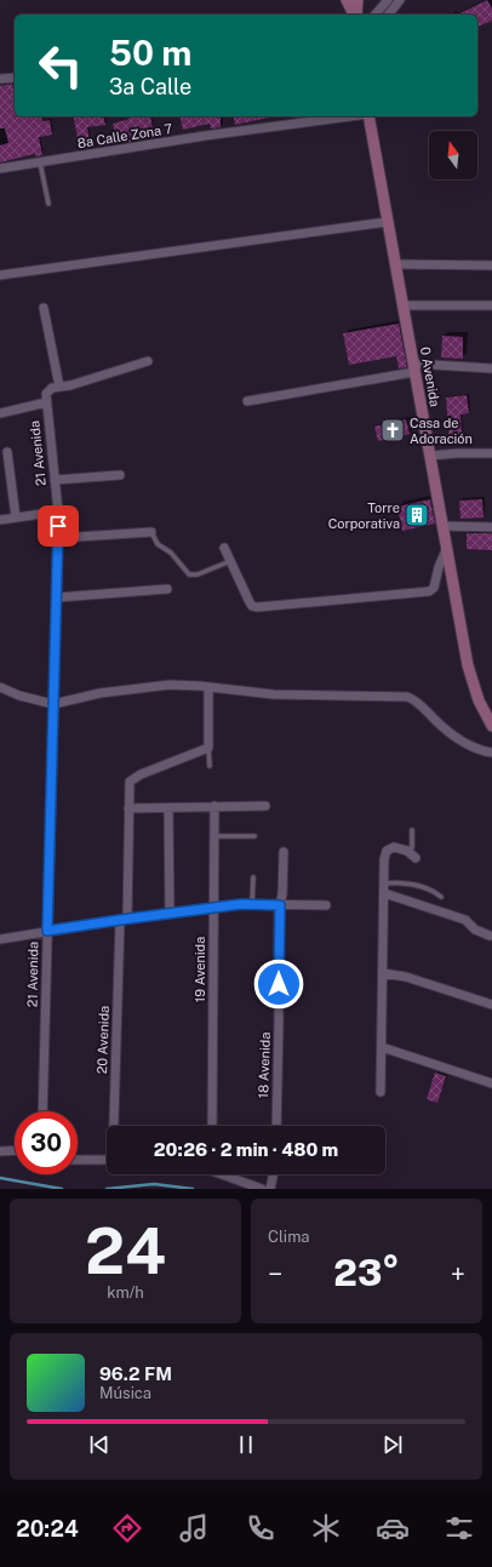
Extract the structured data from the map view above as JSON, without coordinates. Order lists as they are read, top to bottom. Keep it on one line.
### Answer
{"streets":{"street":["8a Calle Zona 7","0 Avenida","21 Avenida","19 Avenida","20 Avenida","18 Avenida"]},"places":{"church":["Casa de Adoración"],"building":["Torre Corporativa"]},"north":"top","page":{"turn":["50 m","3a Calle"],"limit":"30","trip":"20:26 · 2 min · 480 m","tile":[["24","km/h"],"Clima"],"heat":["−","23°","+"],"song":["96.2 FM","Música"],"tabs":"20:24"}}
